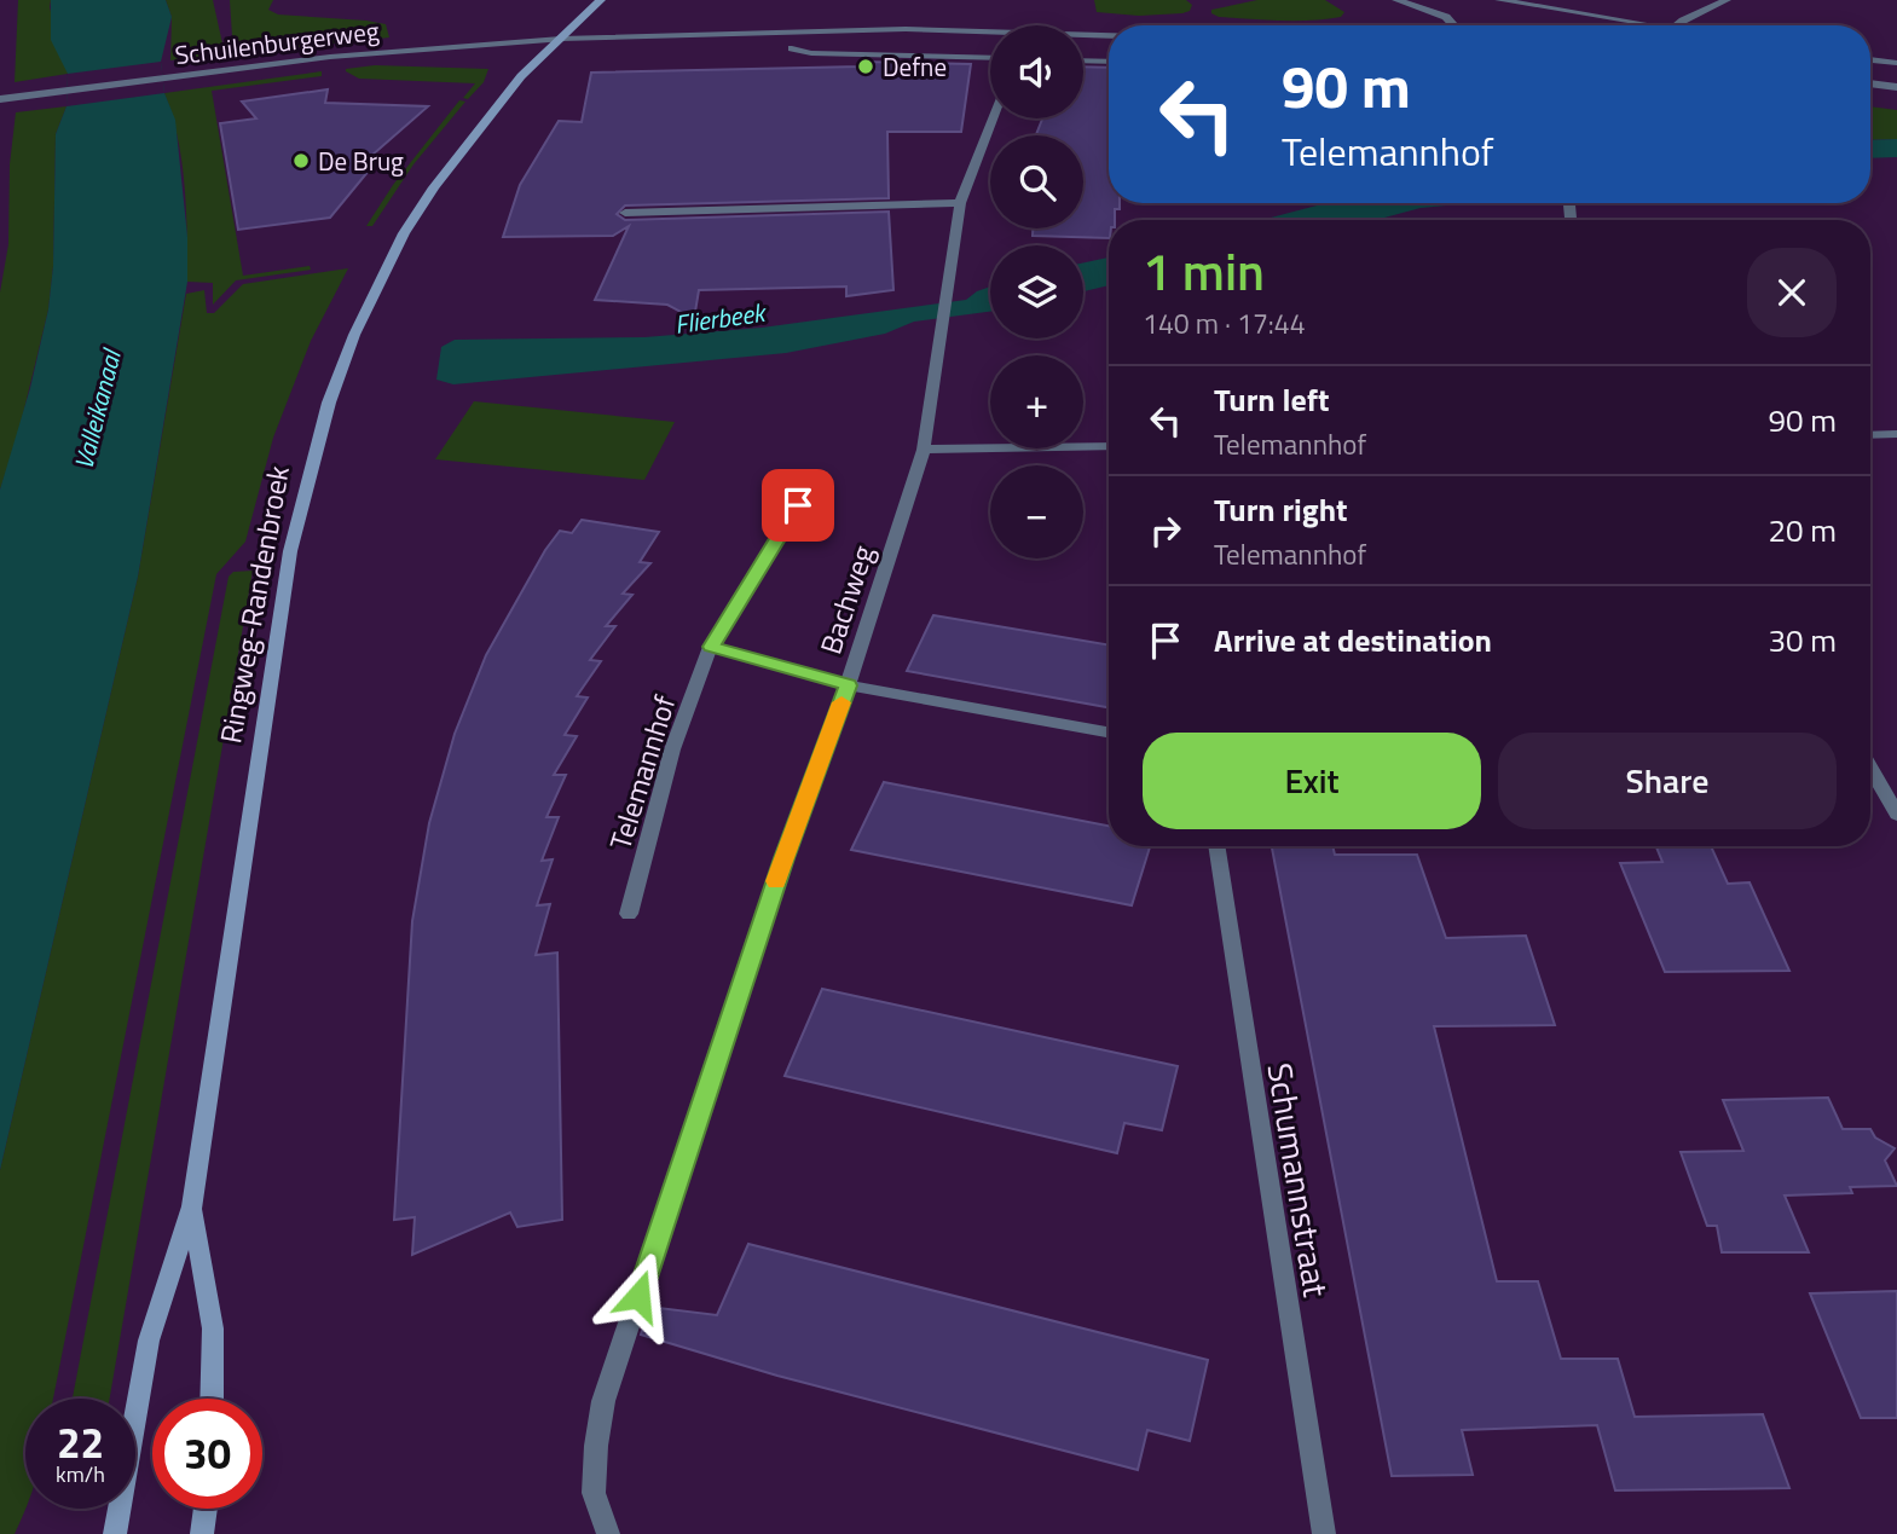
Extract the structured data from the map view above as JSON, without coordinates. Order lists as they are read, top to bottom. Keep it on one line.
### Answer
{"streets":{"main road":["Ringweg-Randenbroek"],"street":["Schuilenburgerweg","Bachweg","Telemannhof","Schumannstraat"]},"crossings":[["Schuilenburgerweg","Ringweg-Randenbroek"]],"water":["Flierbeek","Valleikanaal"],"places":["Defne","De Brug"],"page":{"map_buttons":["+","−"],"turn":["90 m","Telemannhof"],"heading":["1 min","140 m · 17:44"],"list":[{"name":"Turn left","note":"Telemannhof","value":"90 m"},{"name":"Turn right","note":"Telemannhof","value":"20 m"},{"name":"Arrive at destination","value":"30 m"}],"buttons":["Exit","Share"],"speed":"22 km/h","limit":"30"}}
